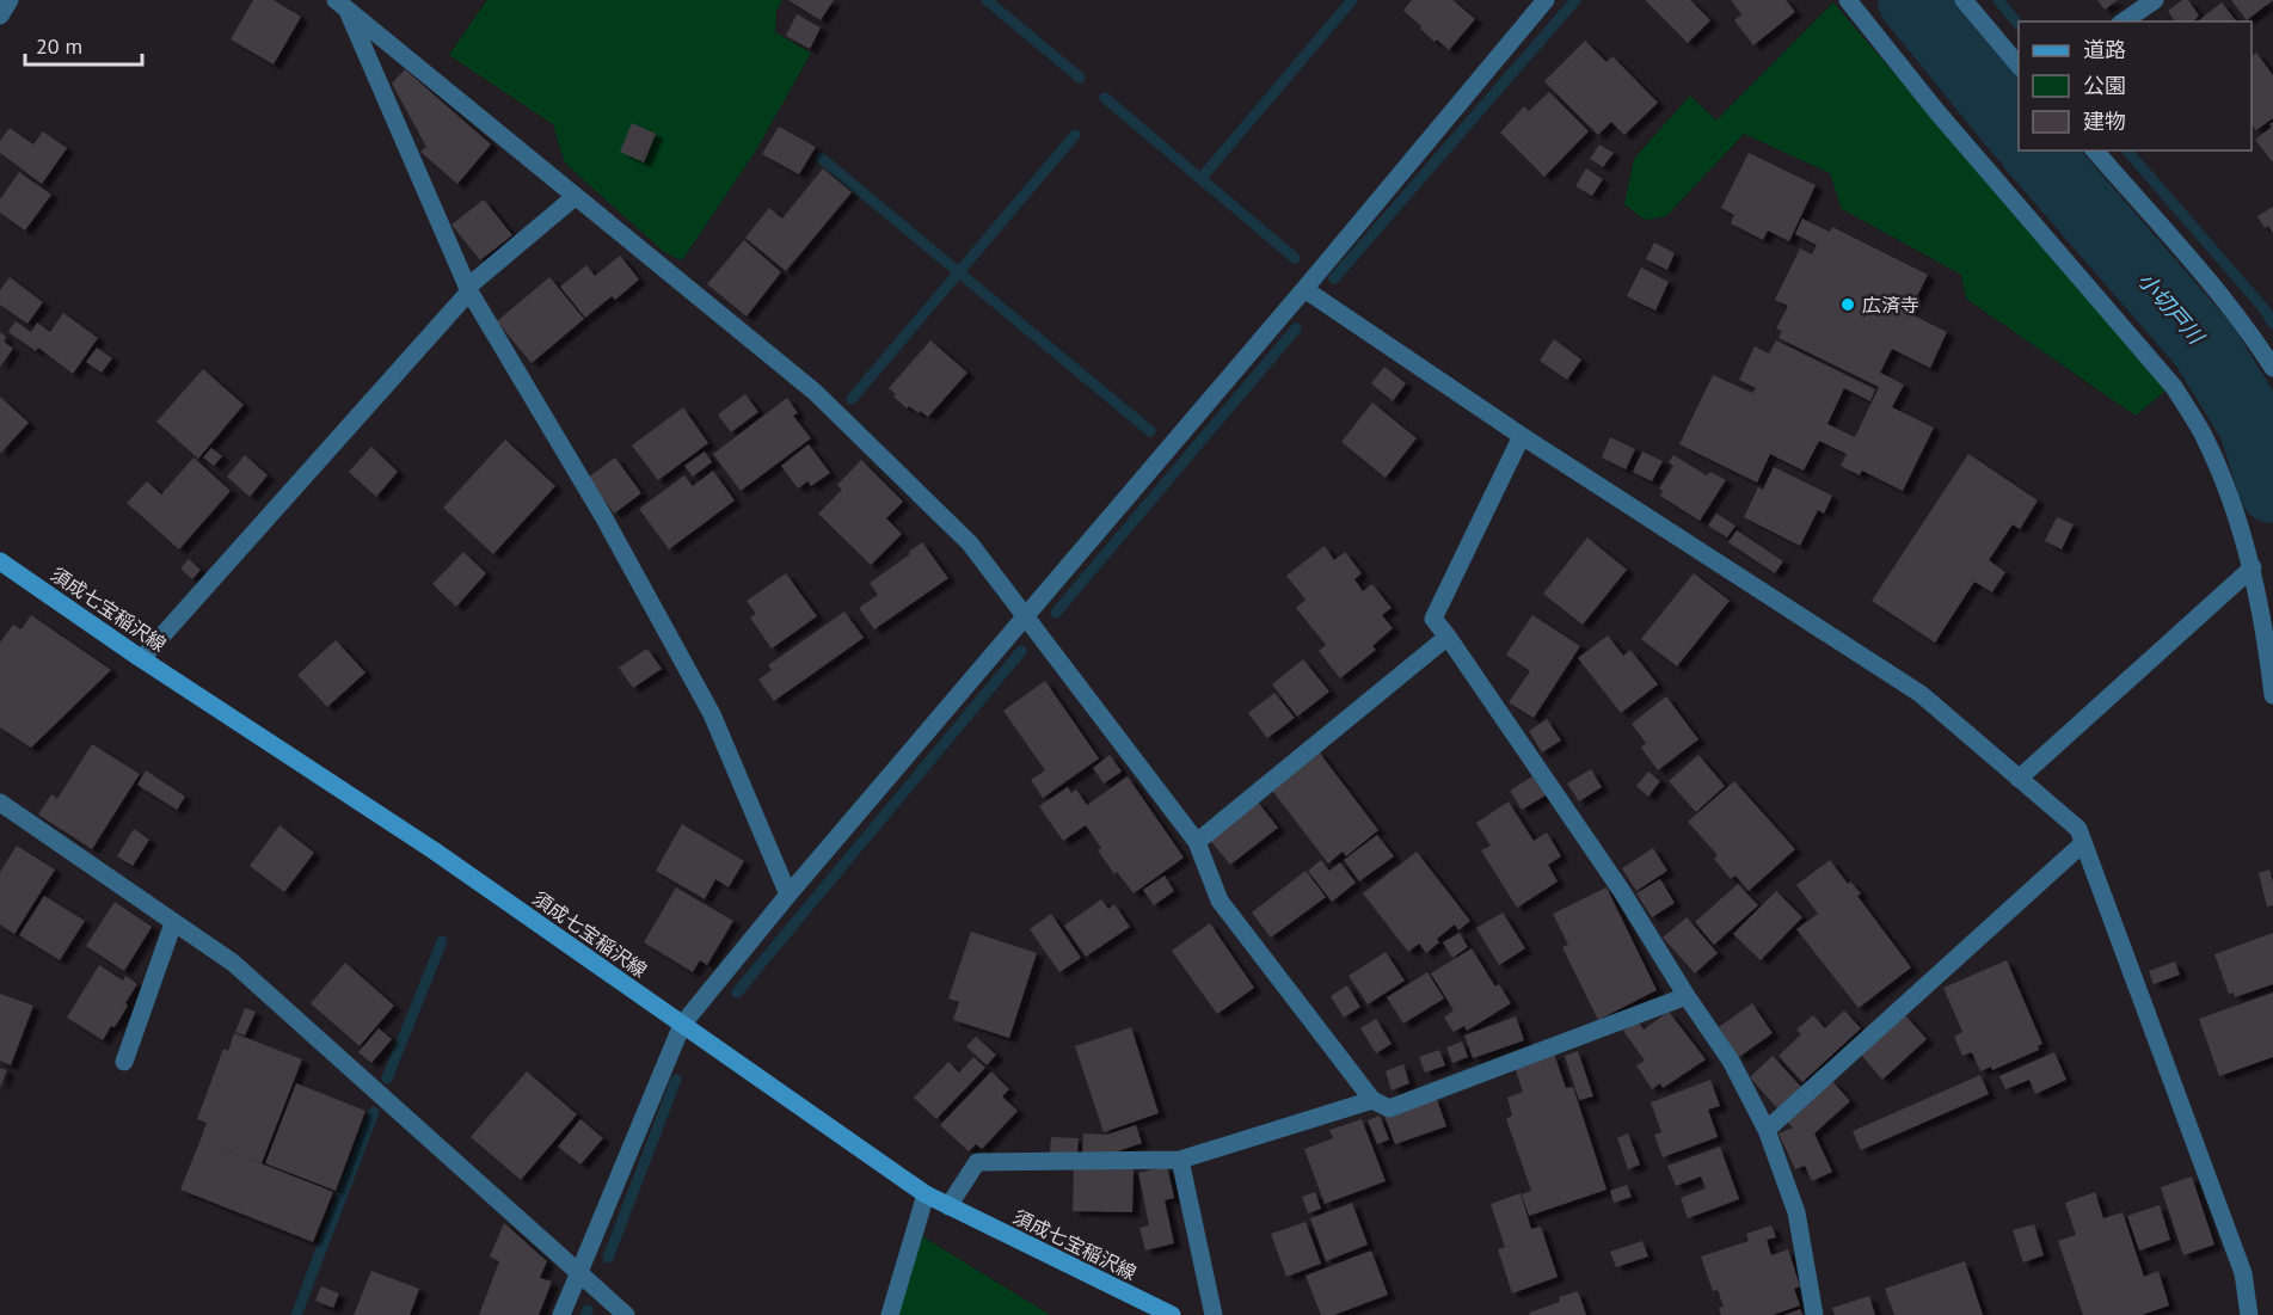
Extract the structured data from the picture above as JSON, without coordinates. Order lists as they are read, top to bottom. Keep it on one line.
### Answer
{"streets":{"main road":["須成七宝稲沢線"]},"water":["小切戸川"],"places":["広済寺"],"legend":["道路","公園","建物"],"scale_bar":"20 m"}
